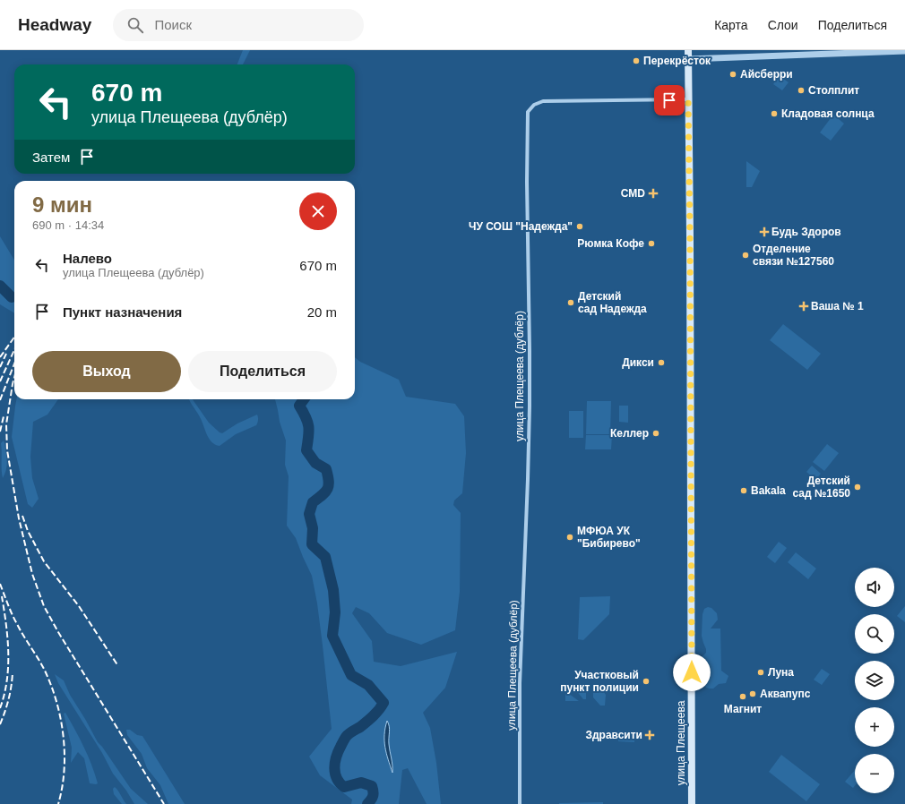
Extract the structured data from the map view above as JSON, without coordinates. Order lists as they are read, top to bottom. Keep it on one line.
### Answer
{"streets":{"main road":["улица Плещеева"],"street":["улица Плещеева (дублёр)"]},"crossings":[["улица Плещеева (дублёр)","улица Плещеева"]],"places":{"other":["Перекрёсток","Айсберри","Столплит","Кладовая солнца","ЧУ СОШ \"Надежда\"","Рюмка Кофе","Отделение связи №127560","Детский сад Надежда","Дикси","Келлер","Детский сад №1650","Bakala","МФЮА УК \"Бибирево\"","Луна","Участковый пункт полиции","Аквапупс","Магнит"],"health":["CMD","Будь Здоров","Ваша № 1","Здравсити"]},"page":{"header":"Headway","search":"Поиск","nav":["Карта","Слои","Поделиться"],"turn":["670 m","улица Плещеева (дублёр)"],"then":"Затем","heading":["9 мин","690 m · 14:34"],"list":[{"name":"Налево","note":"улица Плещеева (дублёр)","value":"670 m"},{"name":"Пункт назначения","value":"20 m"}],"buttons":["Выход","Поделиться"],"map_buttons":["+","−"]}}
